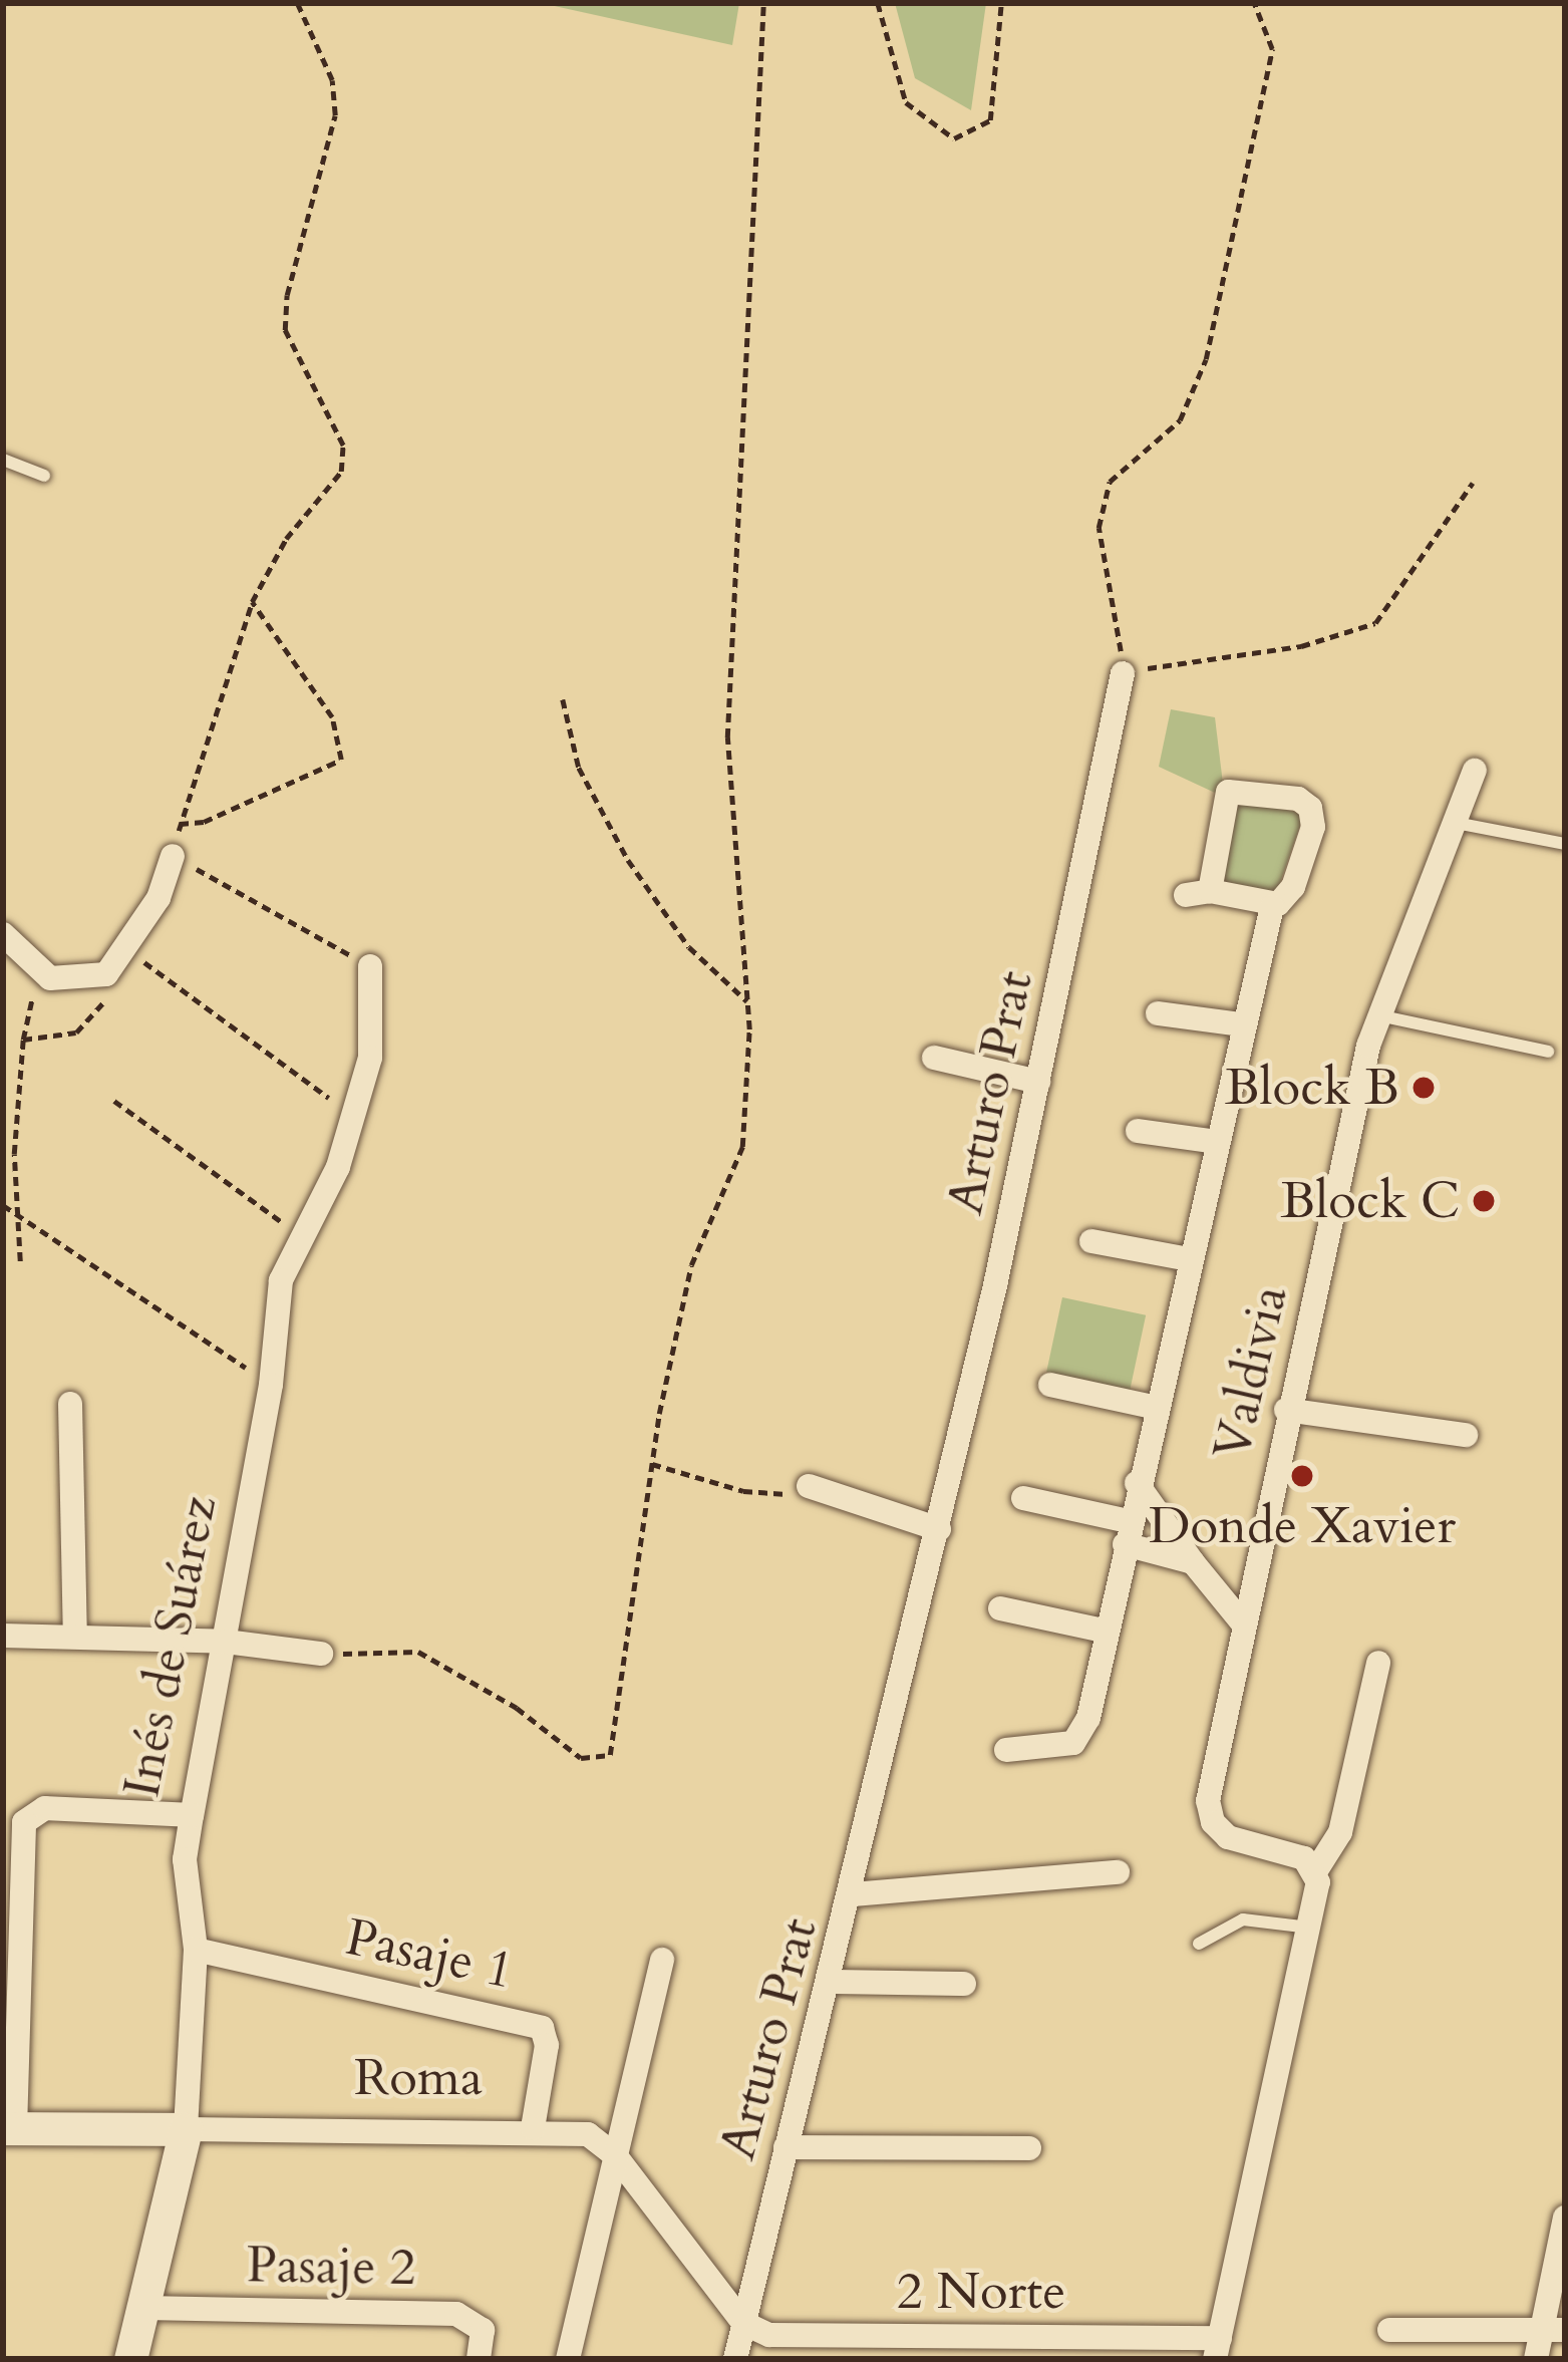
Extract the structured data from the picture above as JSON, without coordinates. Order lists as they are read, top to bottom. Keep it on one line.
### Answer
{"streets":{"street":["Arturo Prat","Valdivia","Inés de Suárez","Pasaje 1","Roma","Pasaje 2","2 Norte"]},"crossings":[["Arturo Prat","Roma"],["Arturo Prat","2 Norte"],["Inés de Suárez","Pasaje 1"],["Inés de Suárez","Roma"],["Inés de Suárez","Pasaje 2"],["Pasaje 1","Roma"],["Roma","2 Norte"]],"places":["Block B","Block C","Donde Xavier"]}
